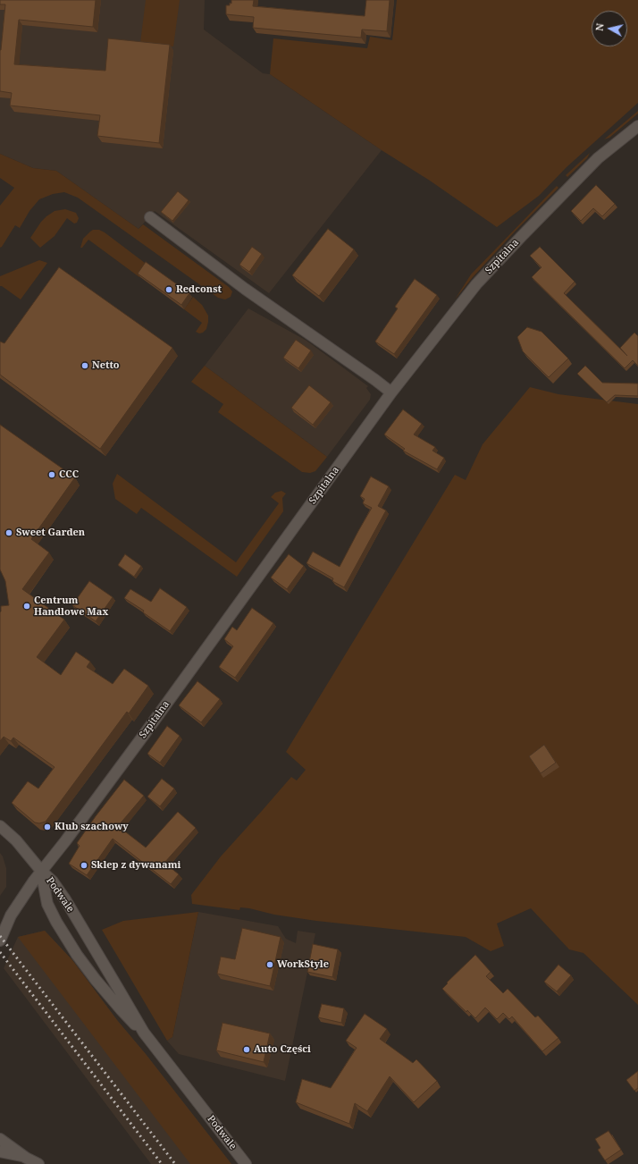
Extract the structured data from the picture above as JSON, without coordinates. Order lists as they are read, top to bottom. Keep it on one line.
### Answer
{"streets":{"street":["Szpitalna","Podwale"]},"crossings":[["Szpitalna","Podwale"]],"places":["Redconst","Netto","CCC","Sweet Garden","Centrum Handlowe Max","Klub szachowy","Sklep z dywanami","WorkStyle","Auto Części"],"north":"left"}
